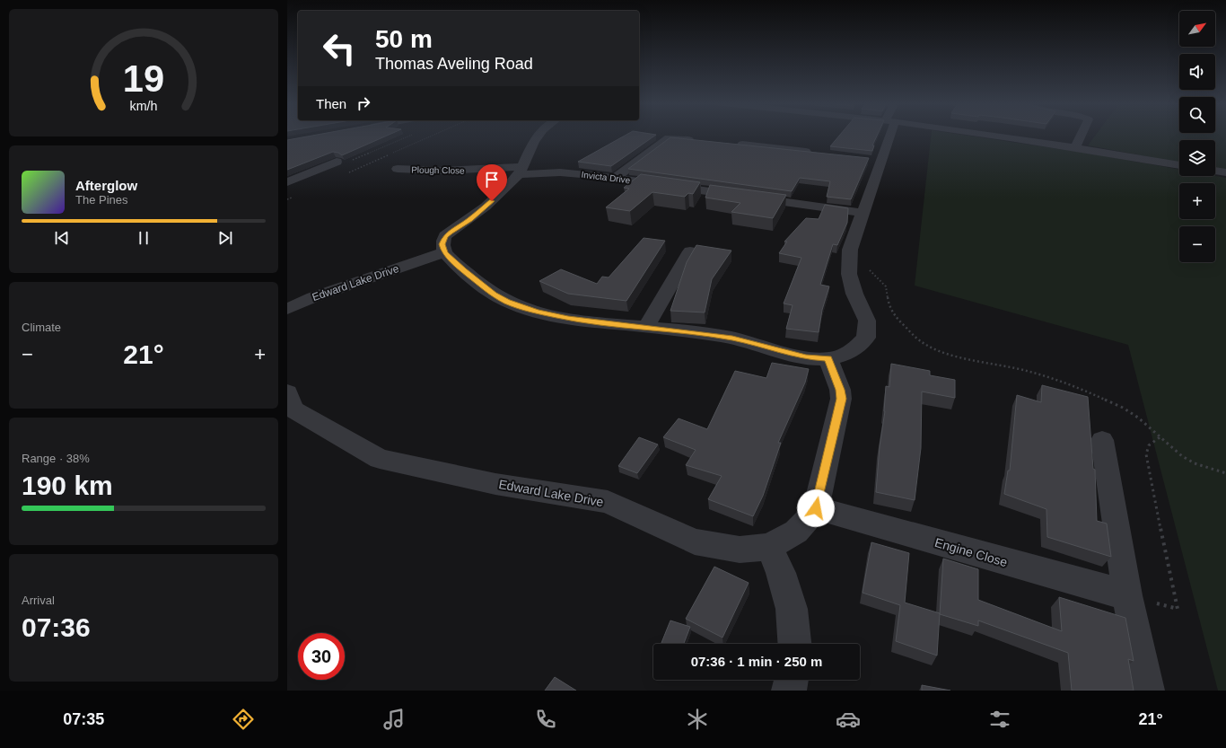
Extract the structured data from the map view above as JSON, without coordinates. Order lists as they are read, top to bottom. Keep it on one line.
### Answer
{"streets":{"street":["Plough Close","Invicta Drive","Edward Lake Drive","Engine Close"]},"crossings":[["Plough Close","Invicta Drive"],["Edward Lake Drive","Engine Close"]],"north":"top right","page":{"map_buttons":["+","−"],"turn":["50 m","Thomas Aveling Road"],"then":"Then","song":["Afterglow","The Pines"],"tile":["Climate",["Range · 38%","190 km"],["Arrival","07:36"]],"heat":["−","21°","+"],"limit":"30","trip":"07:36 · 1 min · 250 m","tabs":["07:35","21°"],"gauge":["19","km/h"]}}
